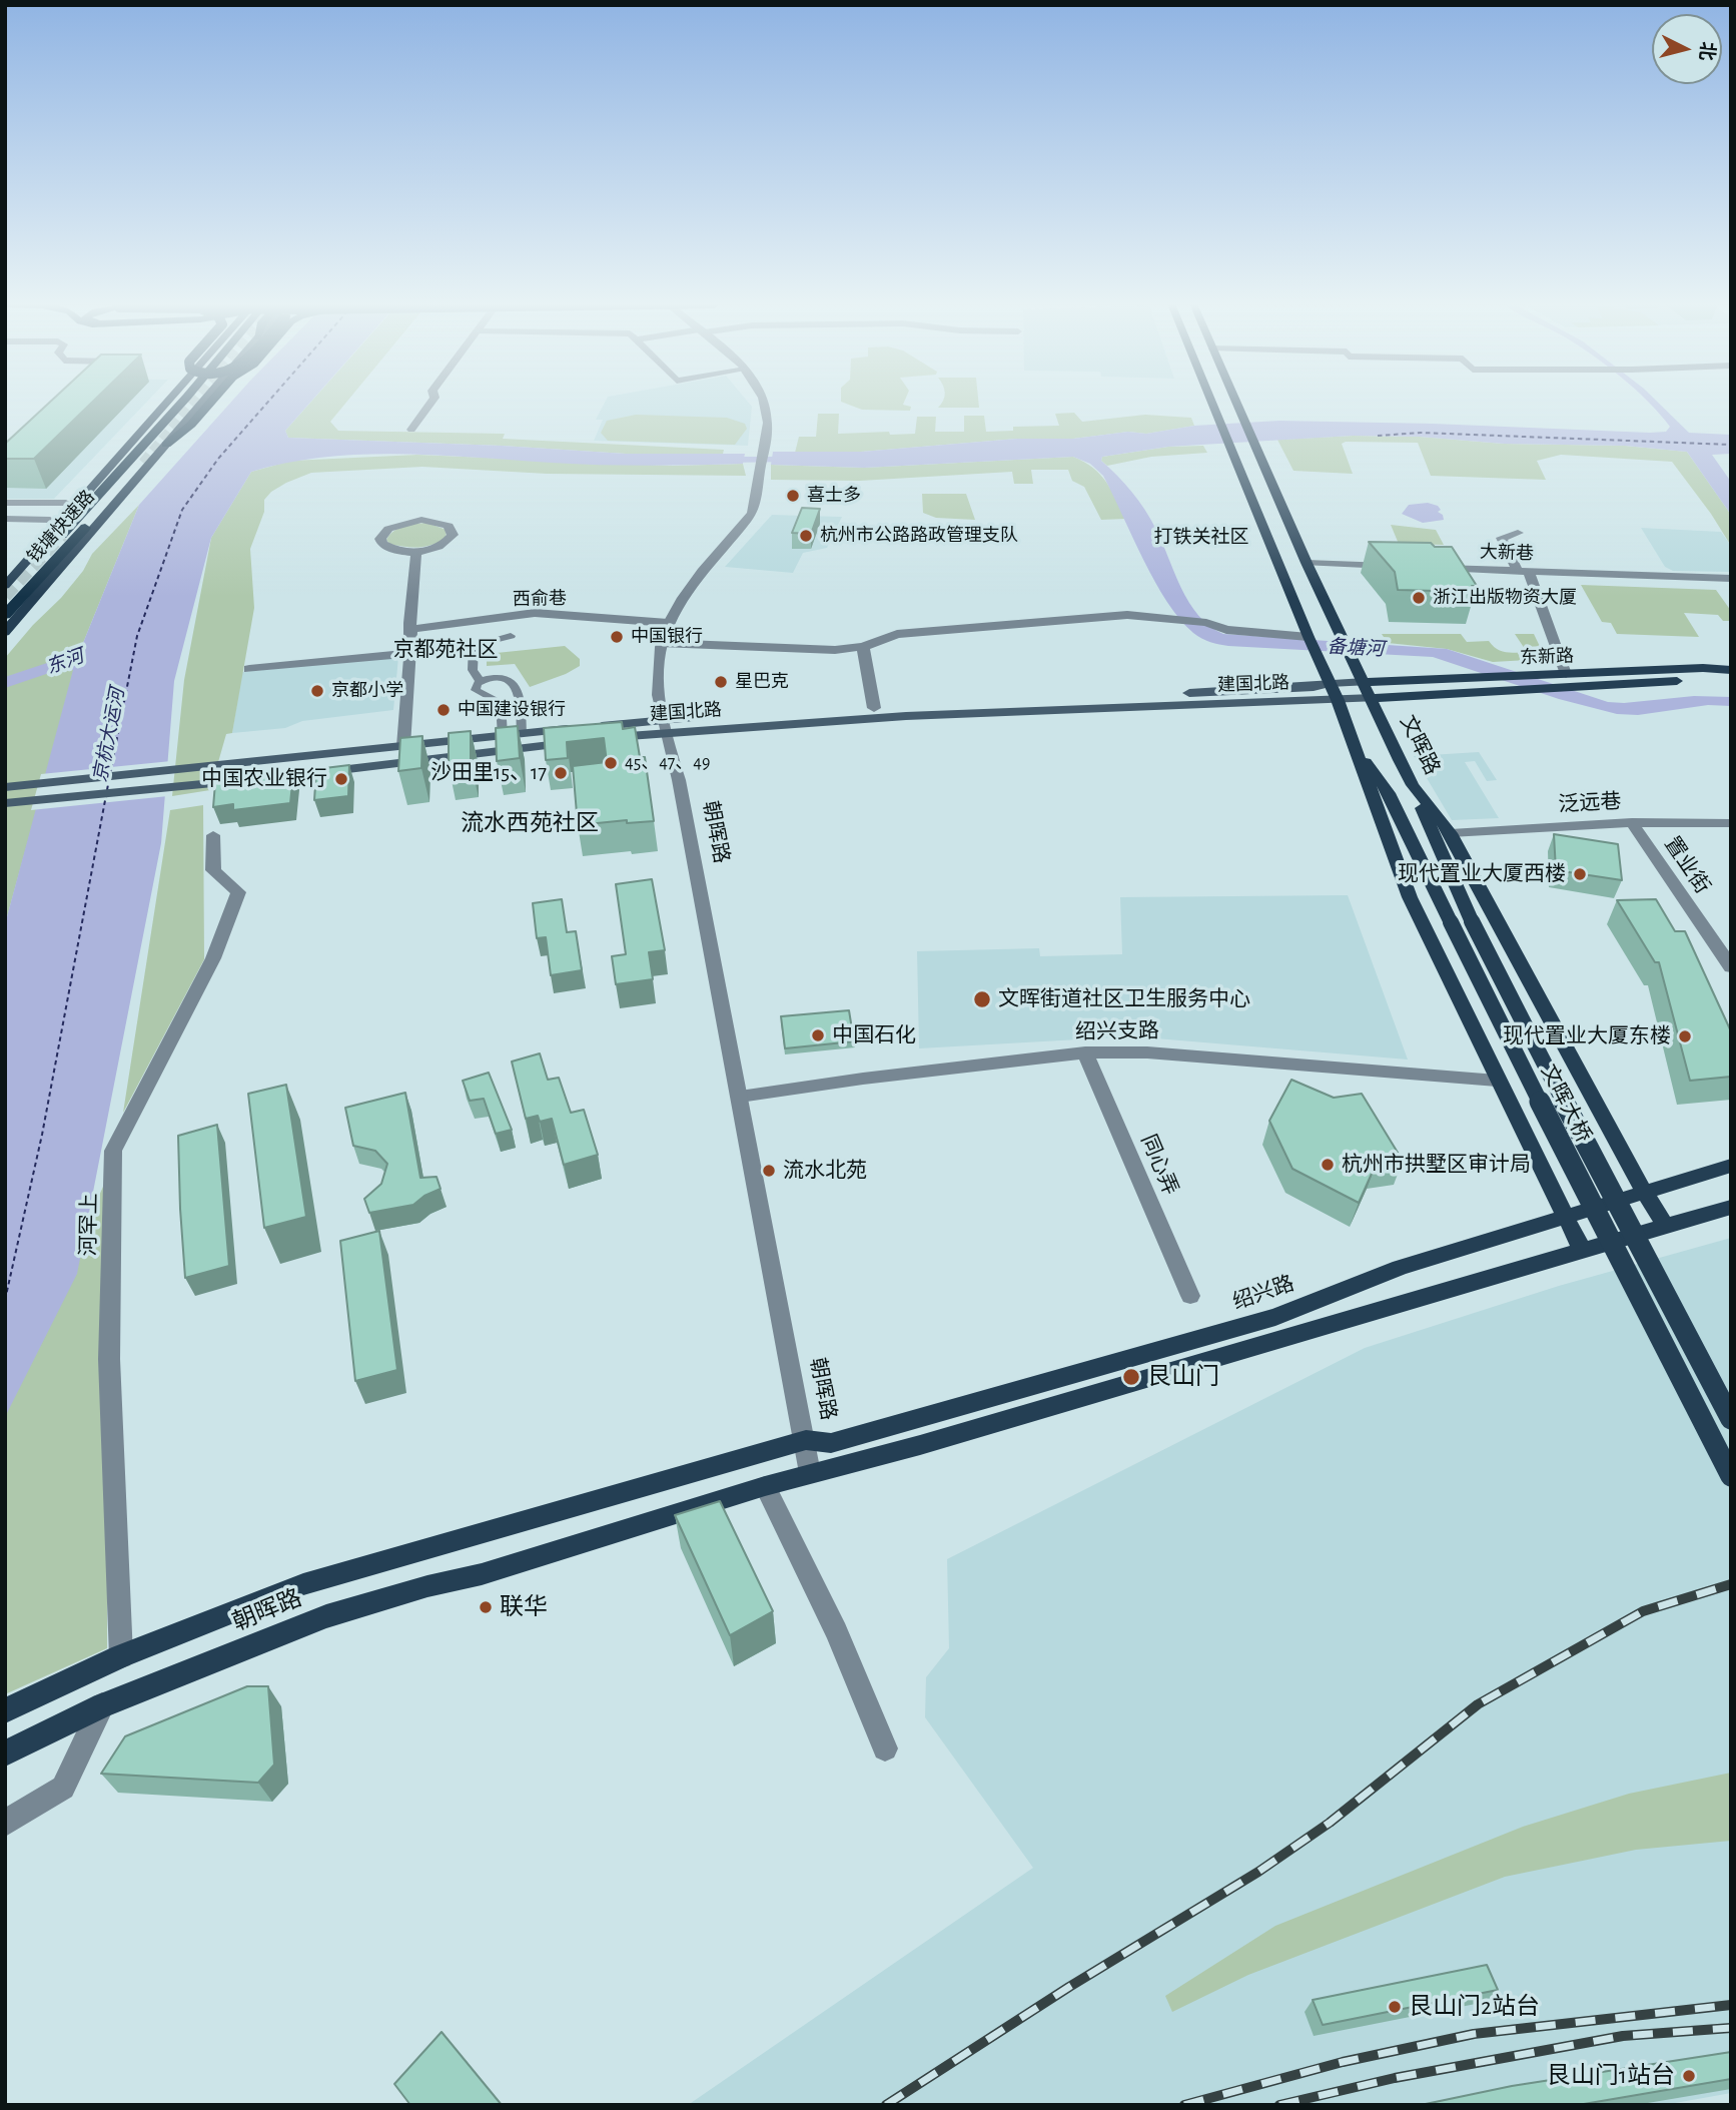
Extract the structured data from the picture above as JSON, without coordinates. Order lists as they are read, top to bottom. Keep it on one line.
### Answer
{"streets":{"highway":["钱塘快速路"],"main road":["东新路","建国北路","文晖路","朝晖路","文晖大桥","绍兴路"],"street":["大新巷","西俞巷","泛远巷","置业街","绍兴支路","同心弄","河罕上"]},"crossings":[["西俞巷","朝晖路"],["东新路","建国北路"],["东新路","文晖路"],["建国北路","文晖路"],["建国北路","朝晖路"],["文晖路","泛远巷"],["文晖路","文晖大桥"],["文晖路","绍兴路"],["泛远巷","置业街"],["朝晖路","绍兴支路"],["朝晖路","河罕上"],["朝晖路","绍兴路"],["绍兴支路","同心弄"]],"districts":["打铁关社区","京都苑社区","流水西苑社区"],"water":["备塘河","东河","京杭大运河"],"places":["喜士多","杭州市公路路政管理支队","浙江出版物资大厦","中国银行","星巴克","京都小学","中国建设银行","45、47、49","沙田里15、17","中国农业银行","现代置业大厦西楼","文晖街道社区卫生服务中心","中国石化","现代置业大厦东楼","杭州市拱墅区审计局","流水北苑","艮山门","联华","艮山门2站台","艮山门1站台"],"north":"right"}
